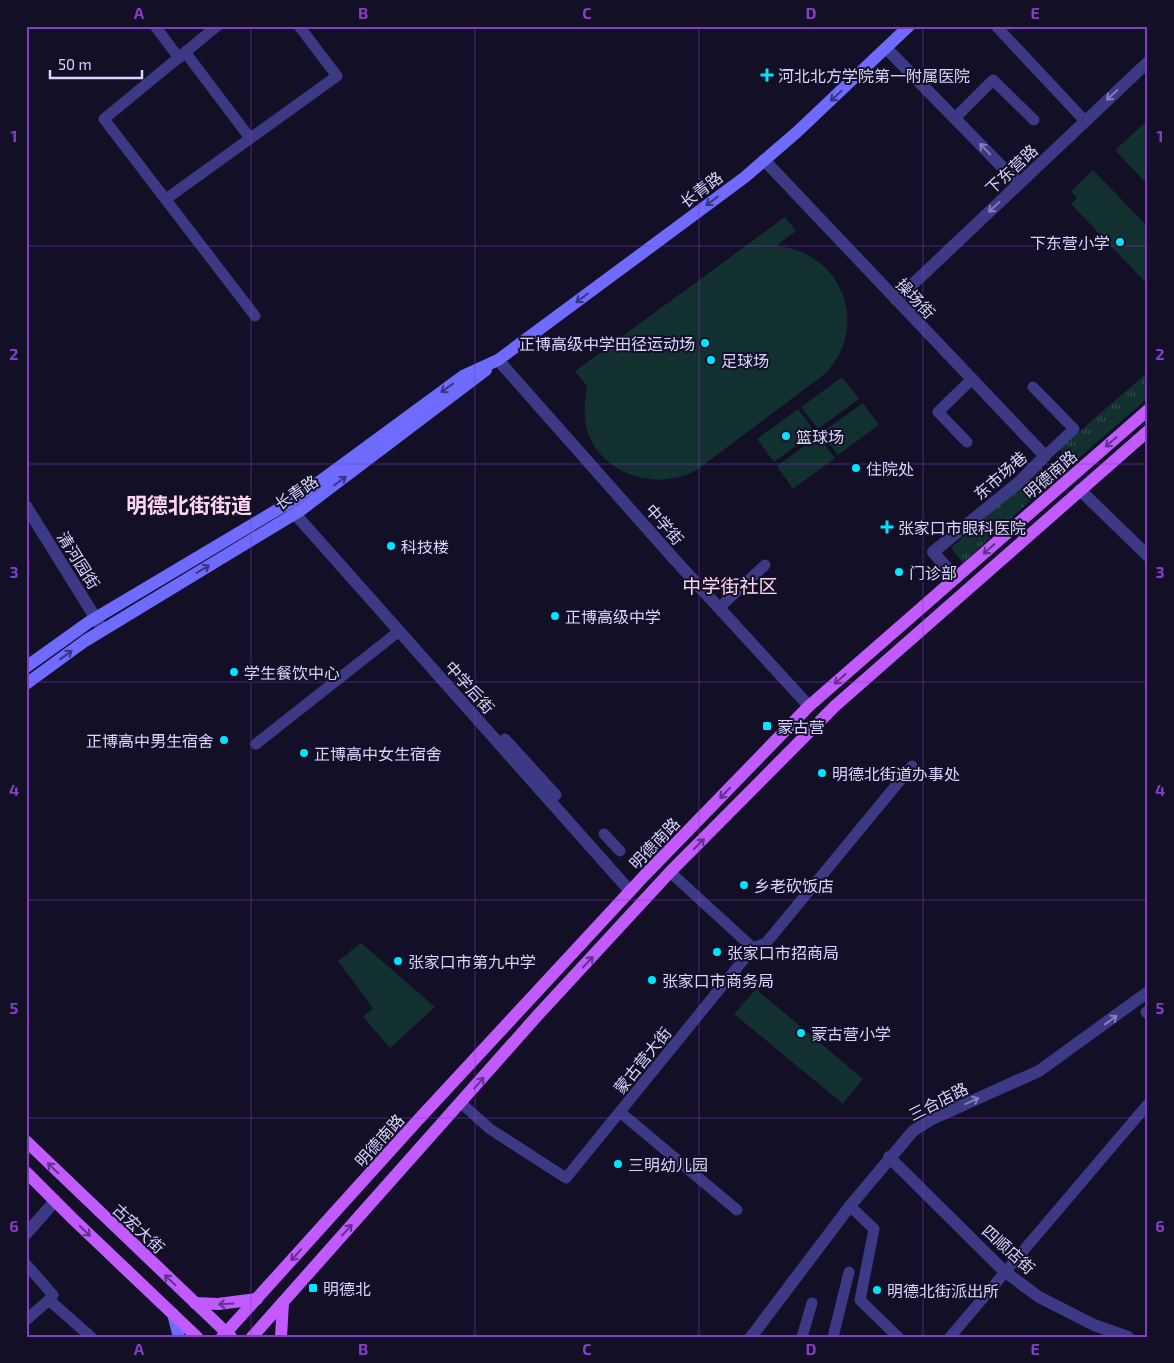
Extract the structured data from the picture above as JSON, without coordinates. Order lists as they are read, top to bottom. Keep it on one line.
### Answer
{"streets":{"main road":["长青路","明德南路","古宏大街"],"street":["下东营路","操场街","东市场巷","中学街","清河园街","中学后街","蒙古营大街","三合店路","四顺店街"]},"crossings":[["下东营路","操场街"],["长青路","操场街"],["长青路","中学街"],["长青路","清河园街"],["长青路","中学后街"],["操场街","东市场巷"],["明德南路","东市场巷"],["明德南路","中学街"],["明德南路","中学后街"],["明德南路","蒙古营大街"],["明德南路","古宏大街"],["三合店路","四顺店街"]],"one_way":["下东营路","三合店路"],"districts":["明德北街街道","中学街社区"],"places":{"health":["河北北方学院第一附属医院","张家口市眼科医院"],"other":["下东营小学","正博高级中学田径运动场","足球场","篮球场","住院处","科技楼","门诊部","正博高级中学","学生餐饮中心","正博高中男生宿舍","正博高中女生宿舍","明德北街道办事处","乡老砍饭店","张家口市招商局","张家口市第九中学","张家口市商务局","蒙古营小学","三明幼儿园","明德北街派出所"],"transit":["蒙古营","明德北"]},"scale_bar":"50 m","grid":{"columns":["A","B","C","D","E"],"rows":["1","2","3","4","5","6"]}}
